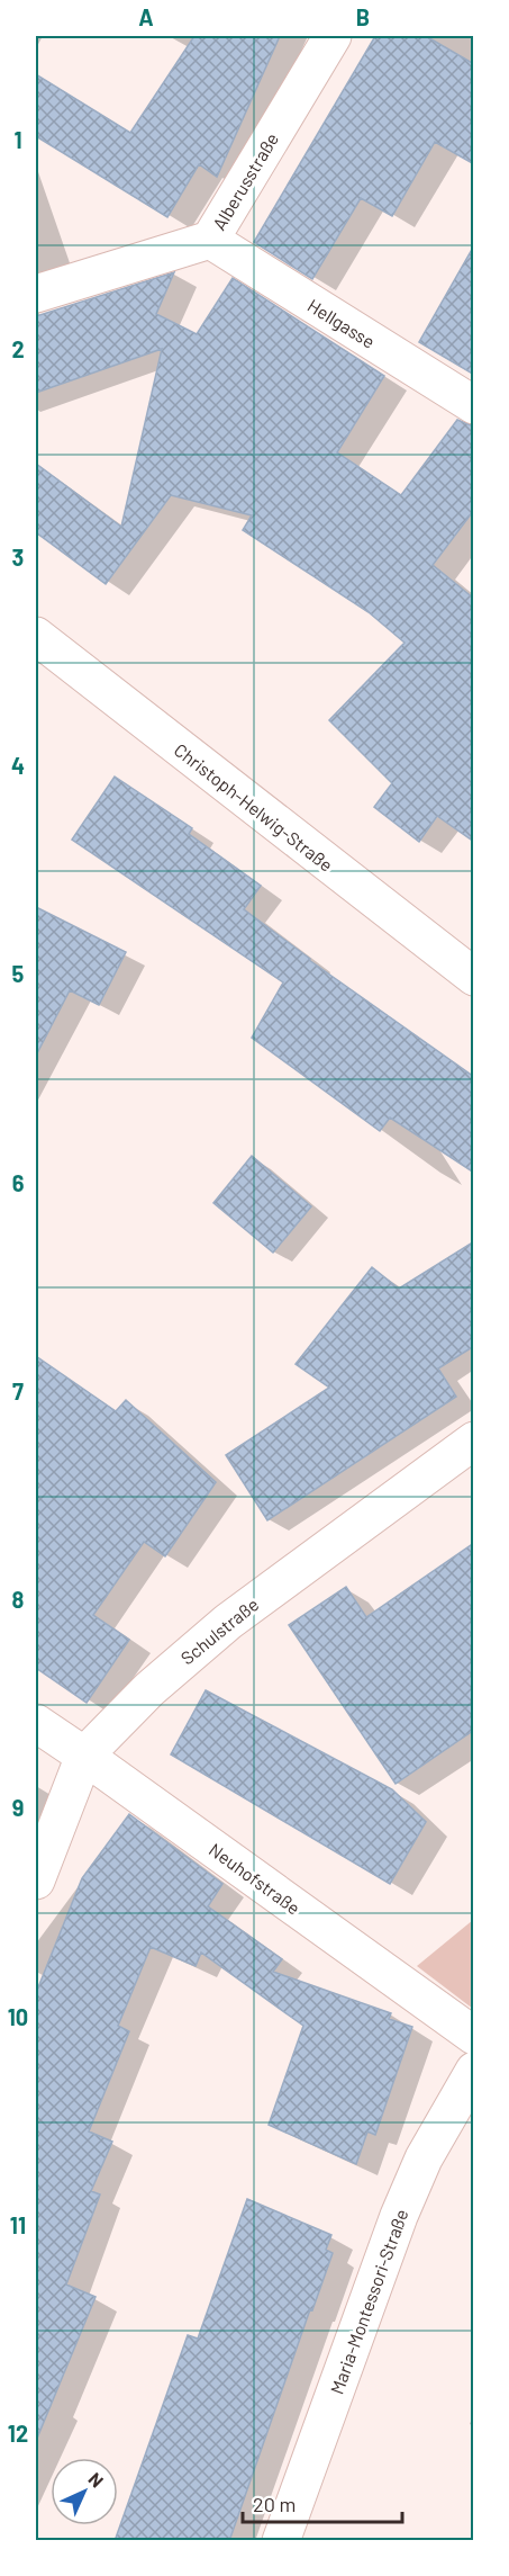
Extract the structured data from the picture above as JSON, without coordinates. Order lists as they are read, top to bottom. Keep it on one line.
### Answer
{"streets":{"street":["Alberusstraße","Hellgasse","Christoph-Helwig-Straße","Schulstraße","Neuhofstraße","Maria-Montessori-Straße"]},"crossings":[["Alberusstraße","Hellgasse"],["Schulstraße","Neuhofstraße"]],"scale_bar":"20 m","north":"top right","grid":{"columns":["A","B"],"rows":["1","2","3","4","5","6","7","8","9","10","11","12"]}}
